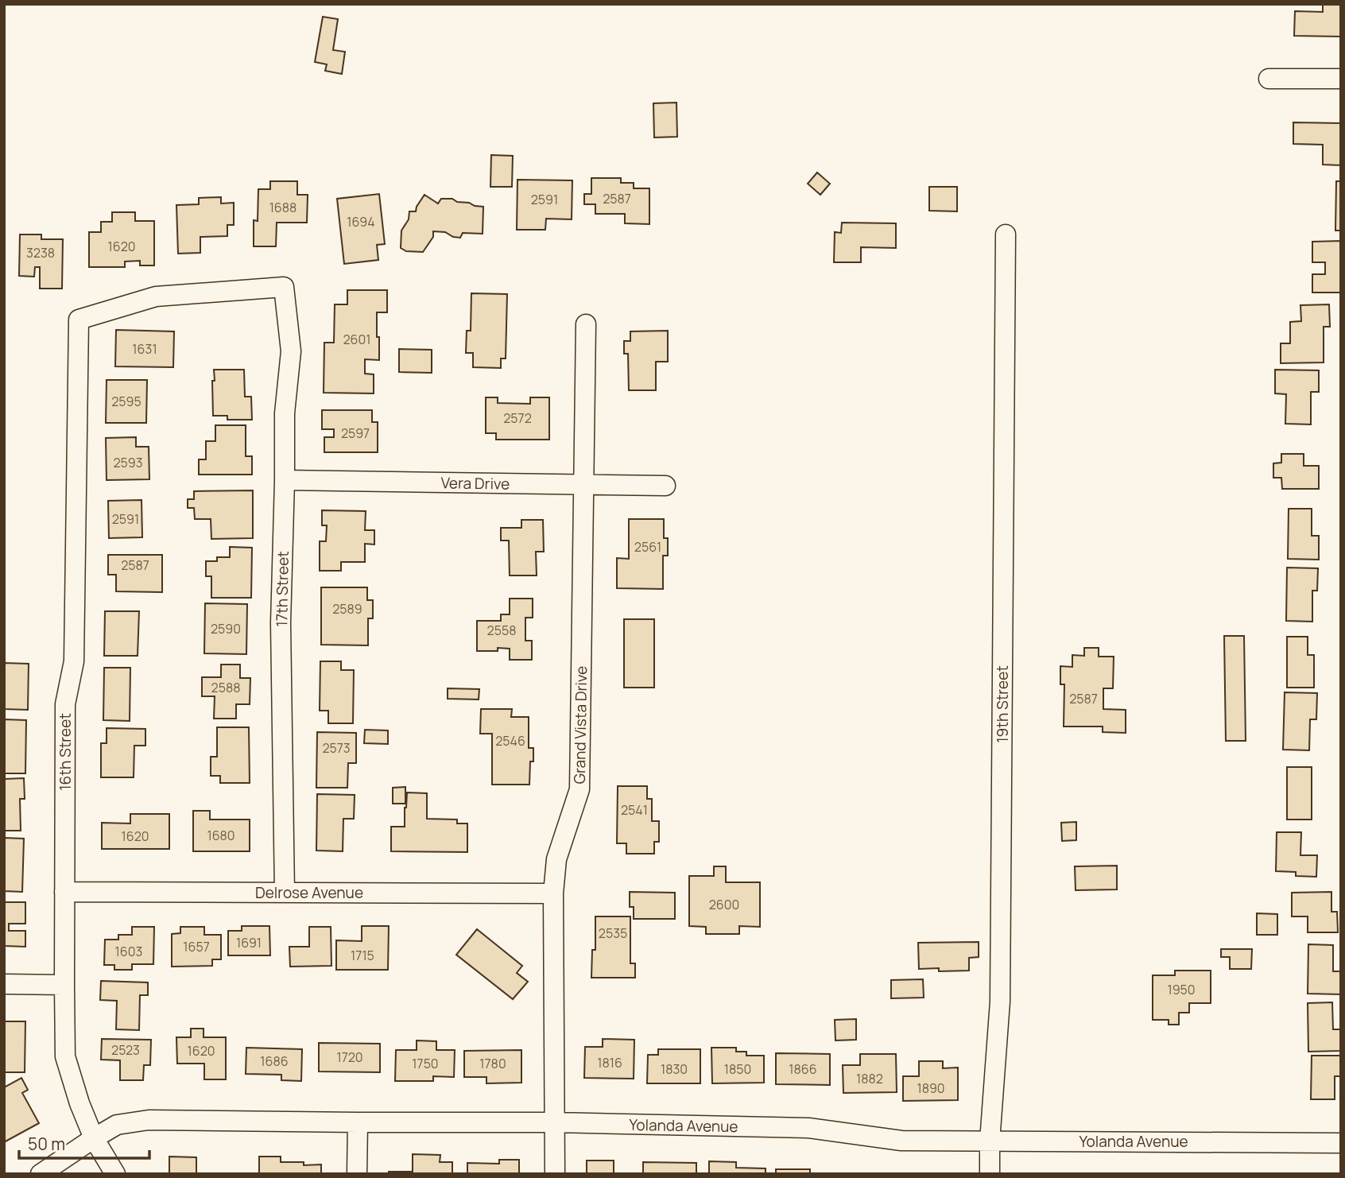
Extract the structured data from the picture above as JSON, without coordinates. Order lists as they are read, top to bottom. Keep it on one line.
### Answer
{"streets":{"street":["Vera Drive","17th Street","19th Street","Grand Vista Drive","16th Street","Delrose Avenue","Yolanda Avenue"]},"crossings":[["Vera Drive","17th Street"],["Vera Drive","Grand Vista Drive"],["17th Street","16th Street"],["17th Street","Delrose Avenue"],["19th Street","Yolanda Avenue"],["Grand Vista Drive","Delrose Avenue"],["Grand Vista Drive","Yolanda Avenue"],["16th Street","Delrose Avenue"],["16th Street","Yolanda Avenue"]],"house_numbers":["2587","2591","1688","1694","1620","3238","2601","1631","2595","2572","2597","2593","2591","2561","2587","2589","2590","2558","2588","2587","2546","2573","2541","1680","1620","2600","2535","1691","1657","1603","1715","1950","2523","1620","1720","1686","1816","1750","1780","1830","1850","1866","1882","1890"],"scale_bar":"50 m"}
